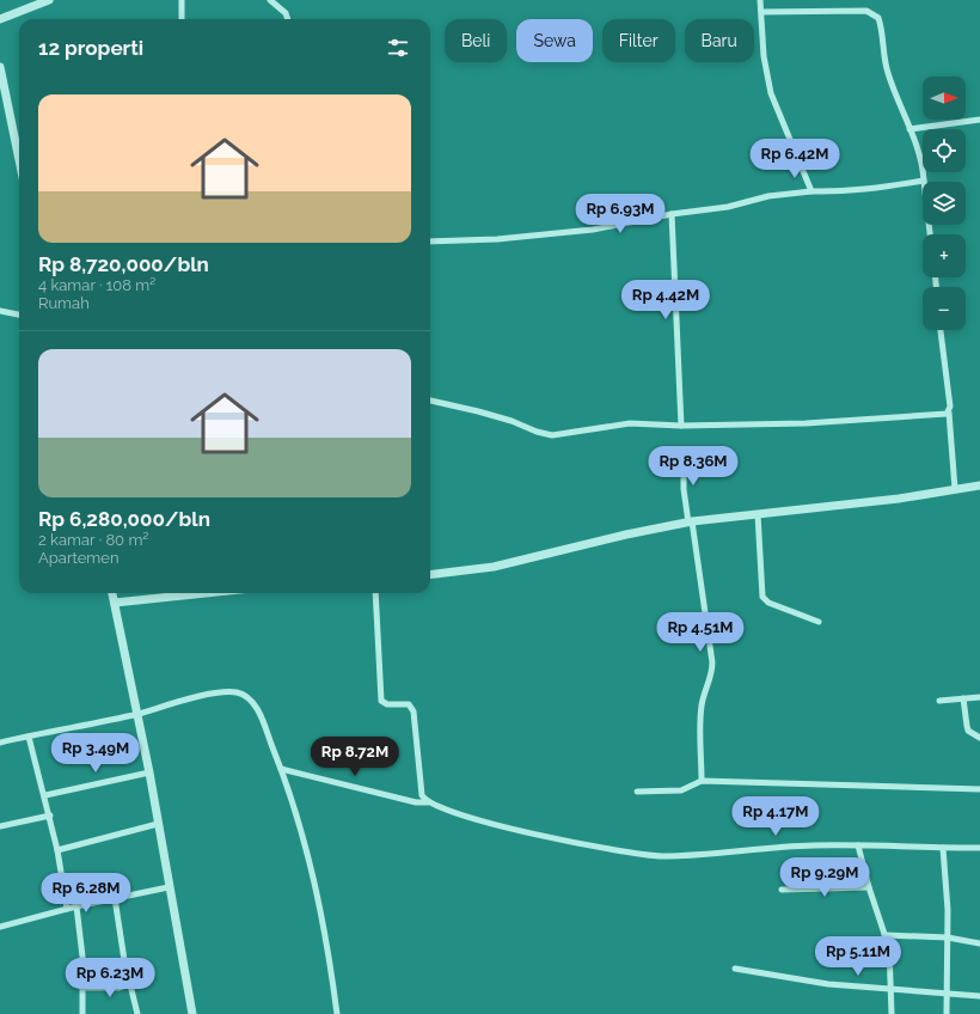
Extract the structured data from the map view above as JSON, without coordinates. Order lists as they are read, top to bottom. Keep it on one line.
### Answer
{"north":"right","page":{"chip":["Beli","Sewa","Filter","Baru"],"heading":"12 properti","map_buttons":["+","−"],"list":[{"name":"Rp 8,720,000/bln","note":"4 kamar · 108 m² · Rumah"},{"name":"Rp 6,280,000/bln","note":"2 kamar · 80 m² · Apartemen"}],"price":["Rp 6.42M","Rp 6.93M","Rp 4.42M","Rp 8.36M","Rp 4.51M","Rp 3.49M","Rp 8.72M","Rp 4.17M","Rp 9.29M","Rp 6.28M","Rp 5.11M","Rp 6.23M"]}}
